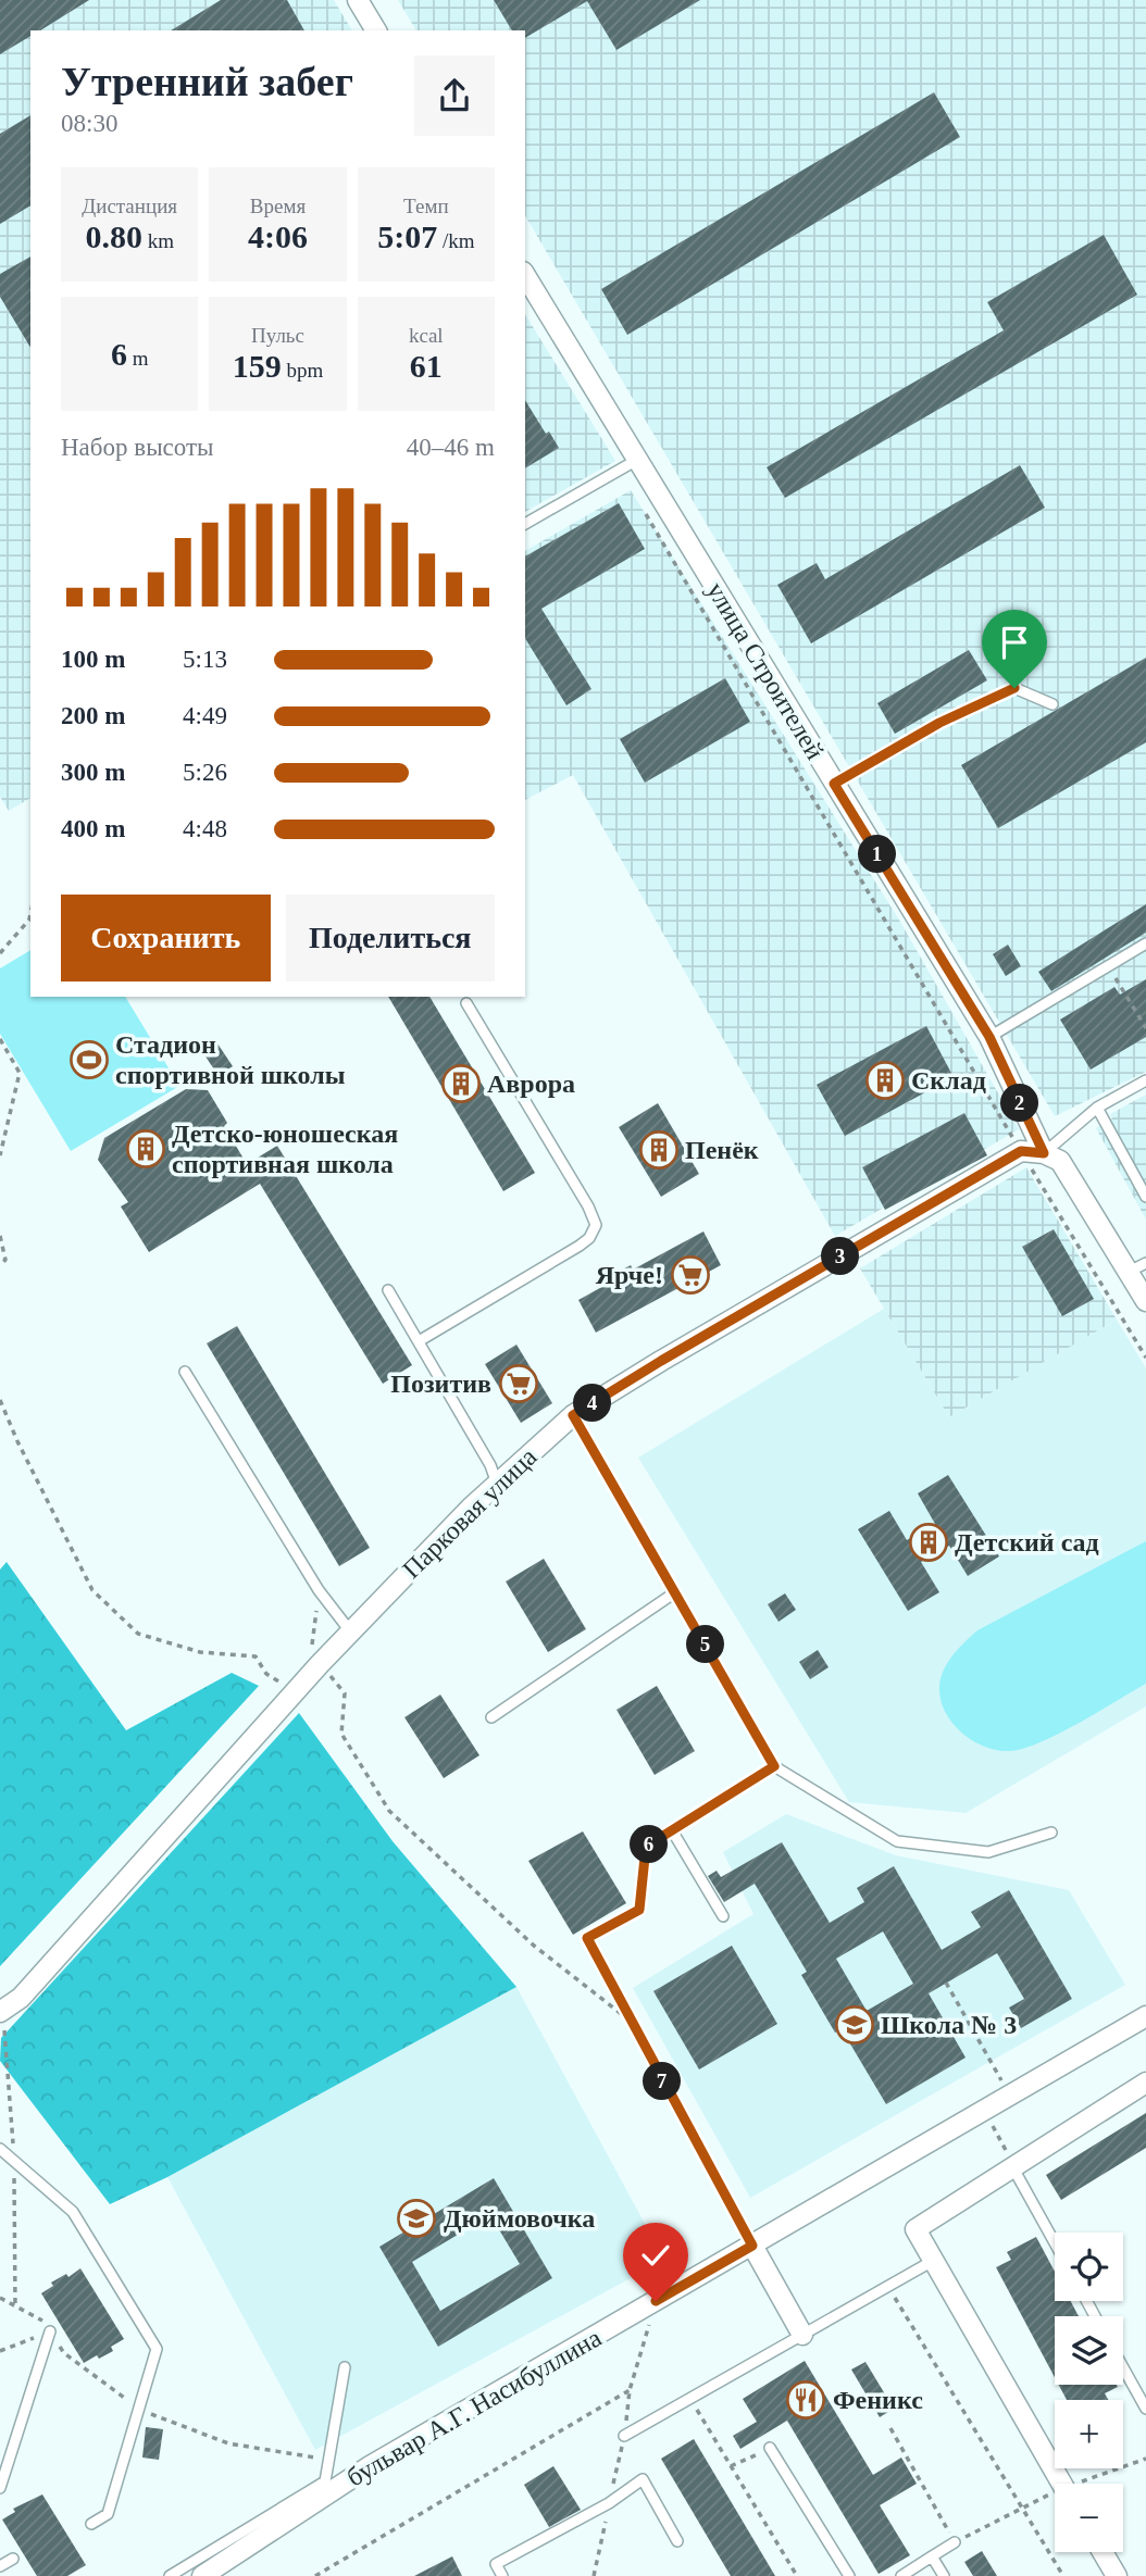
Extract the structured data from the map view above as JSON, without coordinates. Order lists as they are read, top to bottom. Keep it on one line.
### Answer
{"streets":{"street":["улица Строителей","Парковая улица","бульвар А.Г. Насибуллина"]},"places":{"sports":["Стадион спортивной школы"],"building":["Склад","Аврора","Детско-юношеская спортивная школа","Пенёк","Детский сад"],"supermarket":["Ярче!","Позитив"],"school or university":["Школа № 3","Дюймовочка"],"restaurant":["Феникс"]},"page":{"heading":["Утренний забег","08:30"],"stats":[["Дистанция","0.80 km"],["Время","4:06"],["Темп","5:07 /km"],["6 m"],["Пульс","159 bpm"],["kcal","61"]],"chart":["Набор высоты","40–46 m"],"list":[{"name":"100 m","note":"5:13"},{"name":"200 m","note":"4:49"},{"name":"300 m","note":"5:26"},{"name":"400 m","note":"4:48"}],"pins":["1","2","3","4","5","6","7"],"buttons":["Сохранить","Поделиться"],"map_buttons":["+","−"]}}
